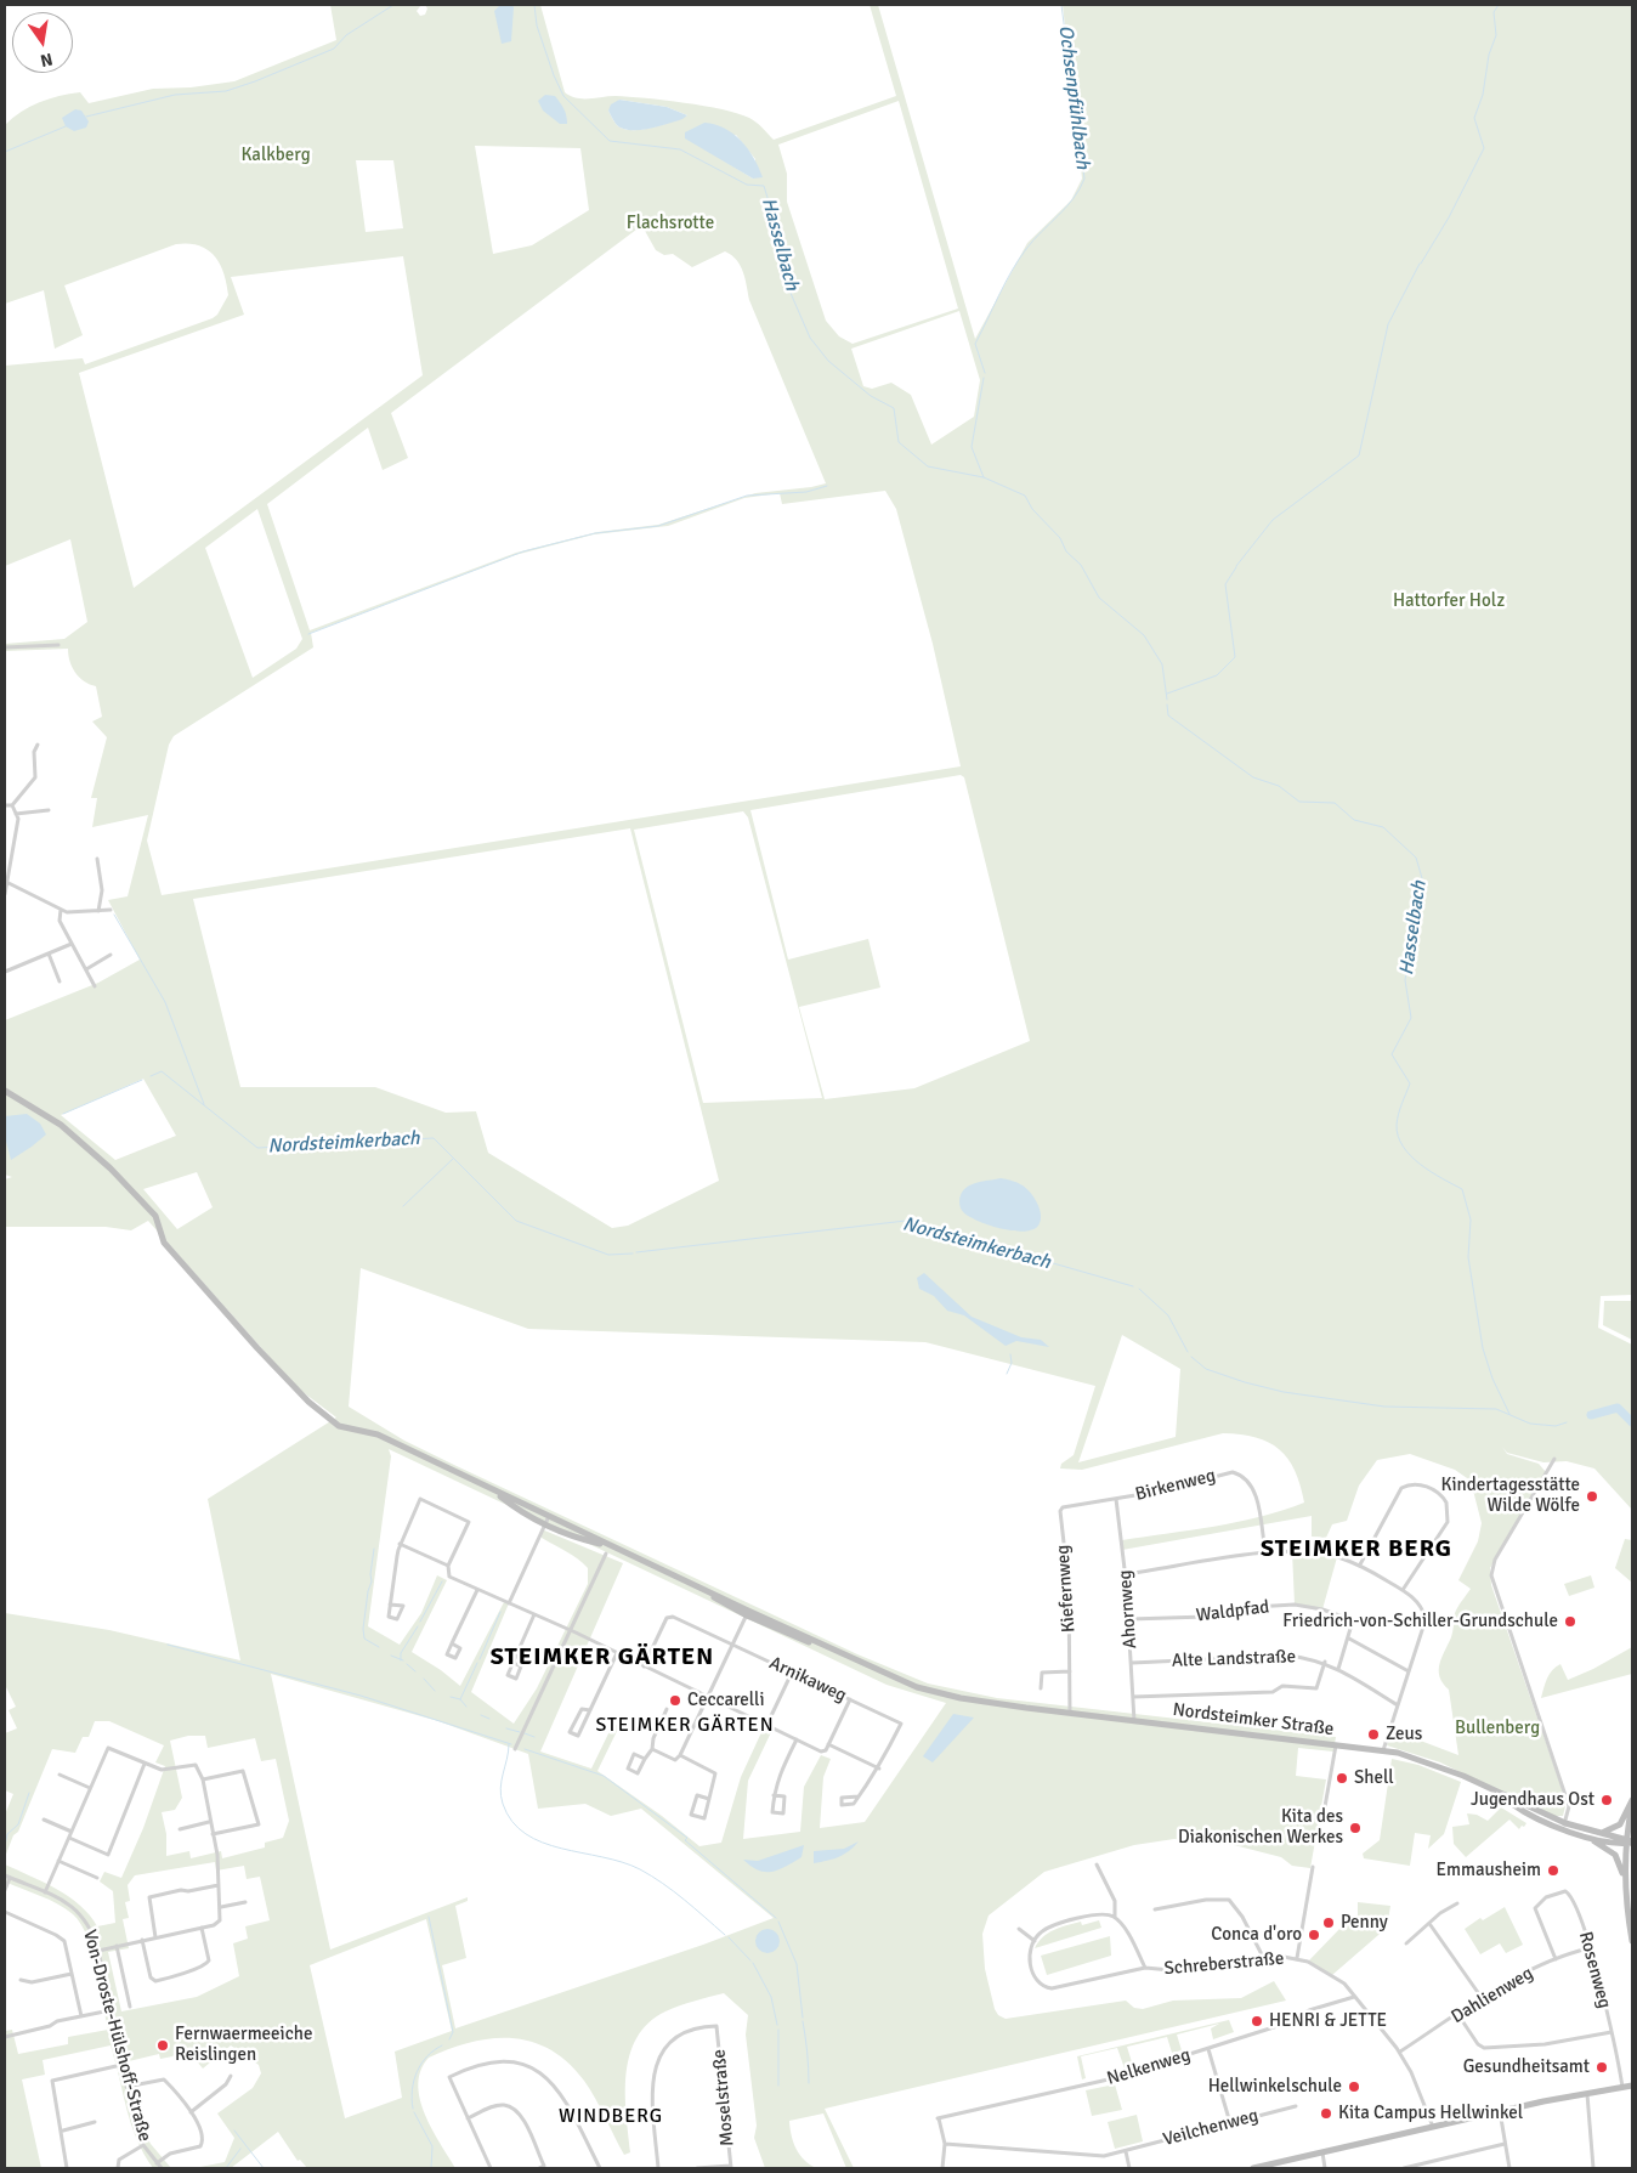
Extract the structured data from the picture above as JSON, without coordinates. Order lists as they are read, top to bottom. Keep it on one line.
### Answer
{"streets":{"street":["Birkenweg","Kiefernweg","Ahornweg","Waldpfad","Alte Landstraße","Arnikaweg","Nordsteimker Straße","Schreberstraße","Rosenweg","Dahlienweg","Von-Droste-Hülshoff-Straße","Nelkenweg","Moselstraße","Veilchenweg"]},"crossings":[["Birkenweg","Kiefernweg"],["Birkenweg","Ahornweg"],["Kiefernweg","Nordsteimker Straße"],["Ahornweg","Waldpfad"],["Ahornweg","Alte Landstraße"],["Ahornweg","Nordsteimker Straße"],["Schreberstraße","Dahlienweg"],["Schreberstraße","Nelkenweg"],["Rosenweg","Dahlienweg"],["Nelkenweg","Veilchenweg"]],"districts":["STEIMKER BERG","STEIMKER GÄRTEN","STEIMKER GÄRTEN","WINDBERG"],"water":["Ochsenpfühlbach","Hasselbach","Nordsteimkerbach"],"parks":["Kalkberg","Flachsrotte","Hattorfer Holz","Bullenberg"],"places":["Kindertagesstätte Wilde Wölfe","Friedrich-von-Schiller-Grundschule","Ceccarelli","Zeus","Shell","Jugendhaus Ost","Kita des Diakonischen Werkes","Emmausheim","Penny","Conca d'oro","HENRI & JETTE","Fernwaermeeiche Reislingen","Gesundheitsamt","Hellwinkelschule","Kita Campus Hellwinkel"],"north":"bottom"}
